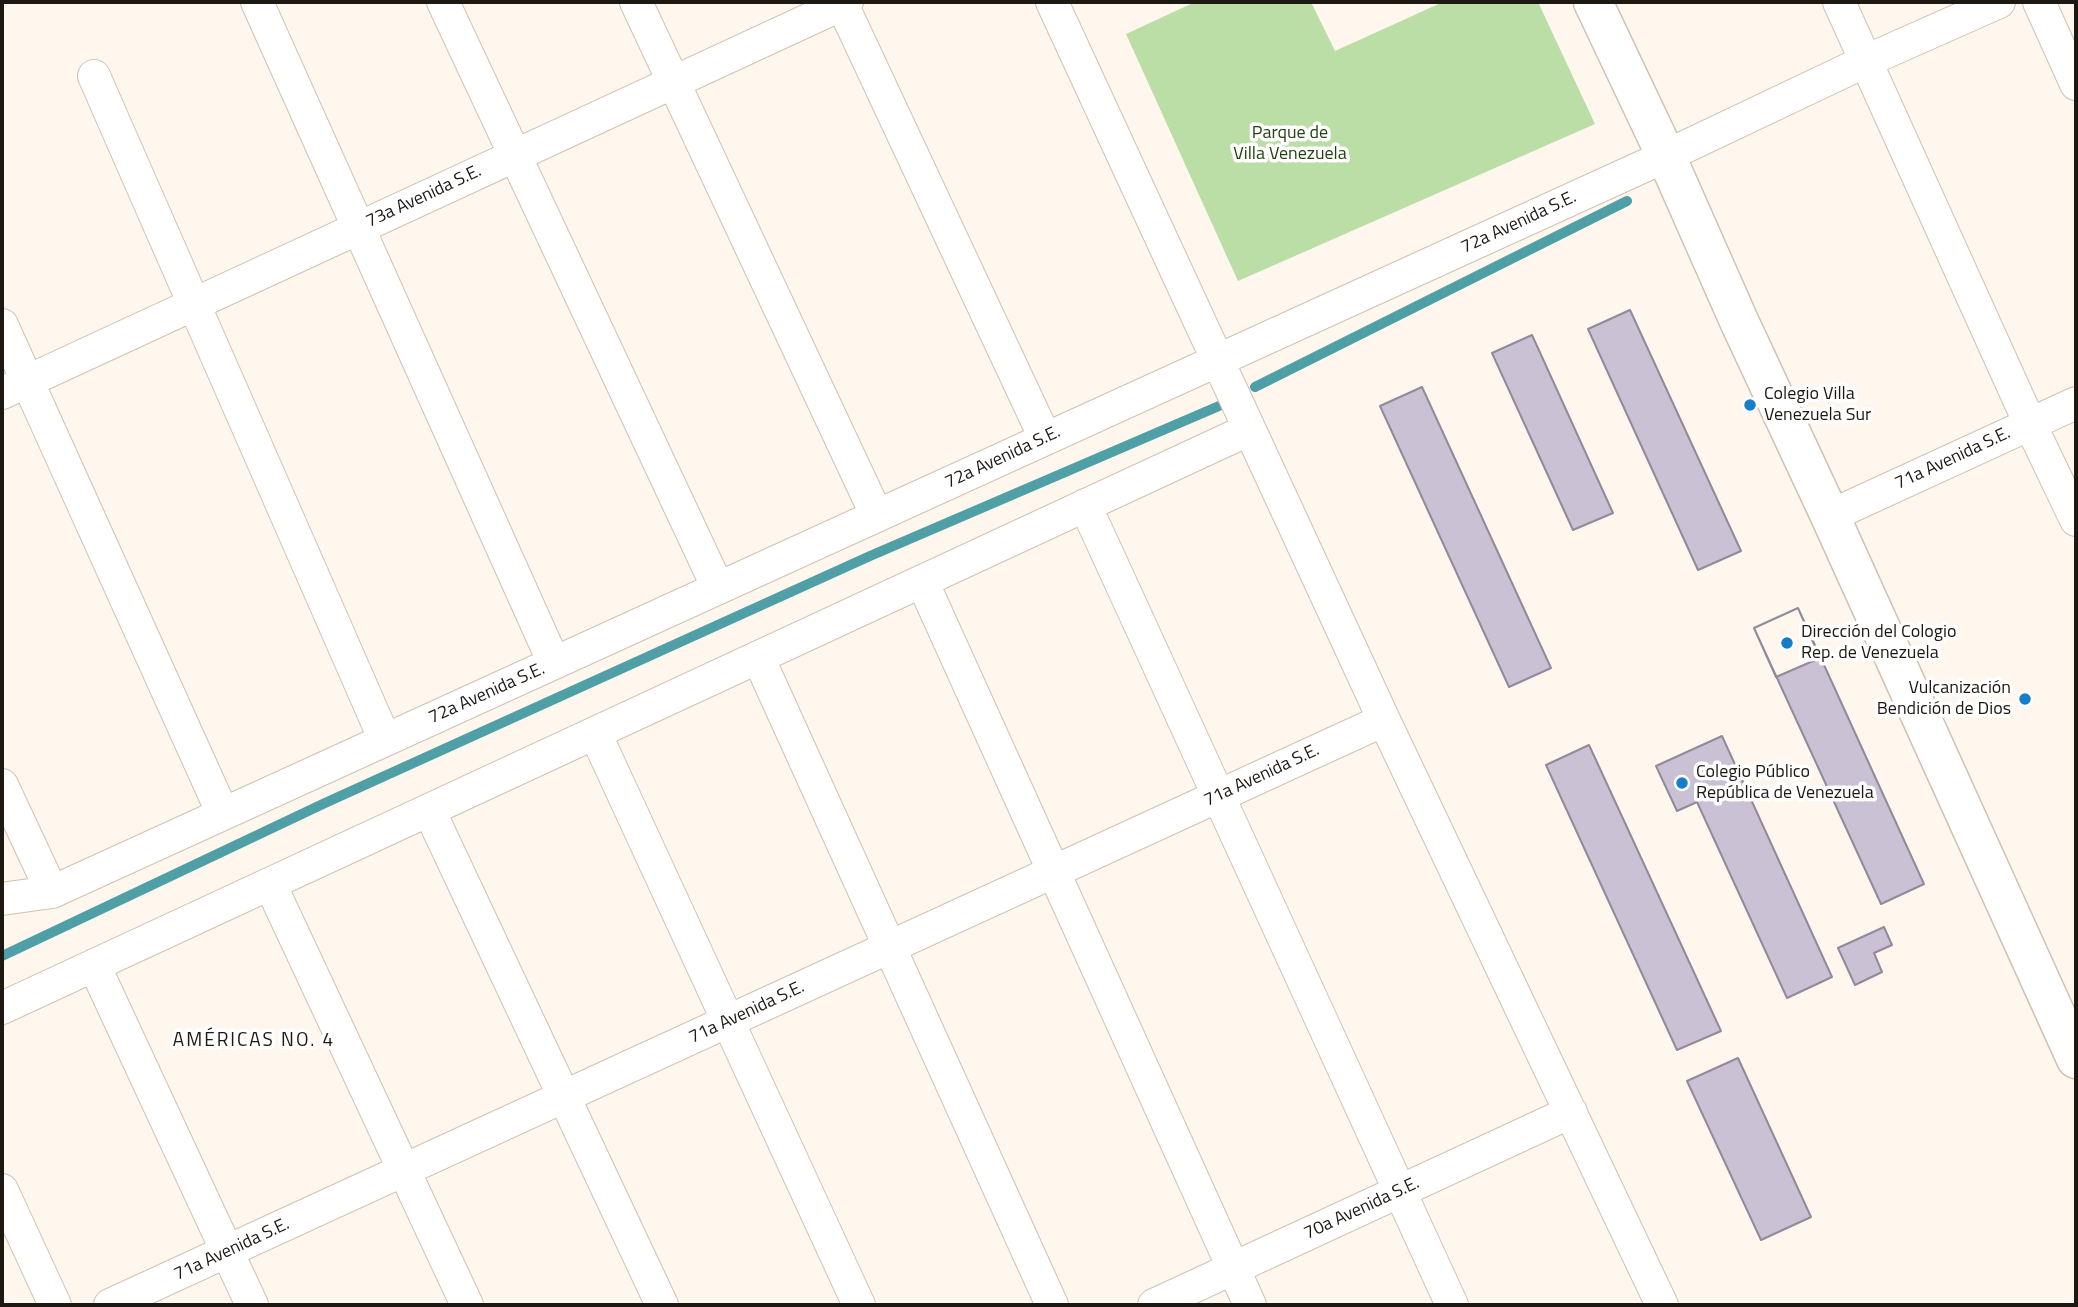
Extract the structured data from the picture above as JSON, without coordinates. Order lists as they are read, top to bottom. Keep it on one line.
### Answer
{"streets":{"street":["73a Avenida S.E.","72a Avenida S.E.","71a Avenida S.E.","70a Avenida S.E."]},"districts":["AMÉRICAS NO. 4"],"parks":["Parque de Villa Venezuela"],"places":["Colegio Villa Venezuela Sur","Dirección del Cologio Rep. de Venezuela","Vulcanización Bendición de Dios","Colegio Público República de Venezuela"]}
